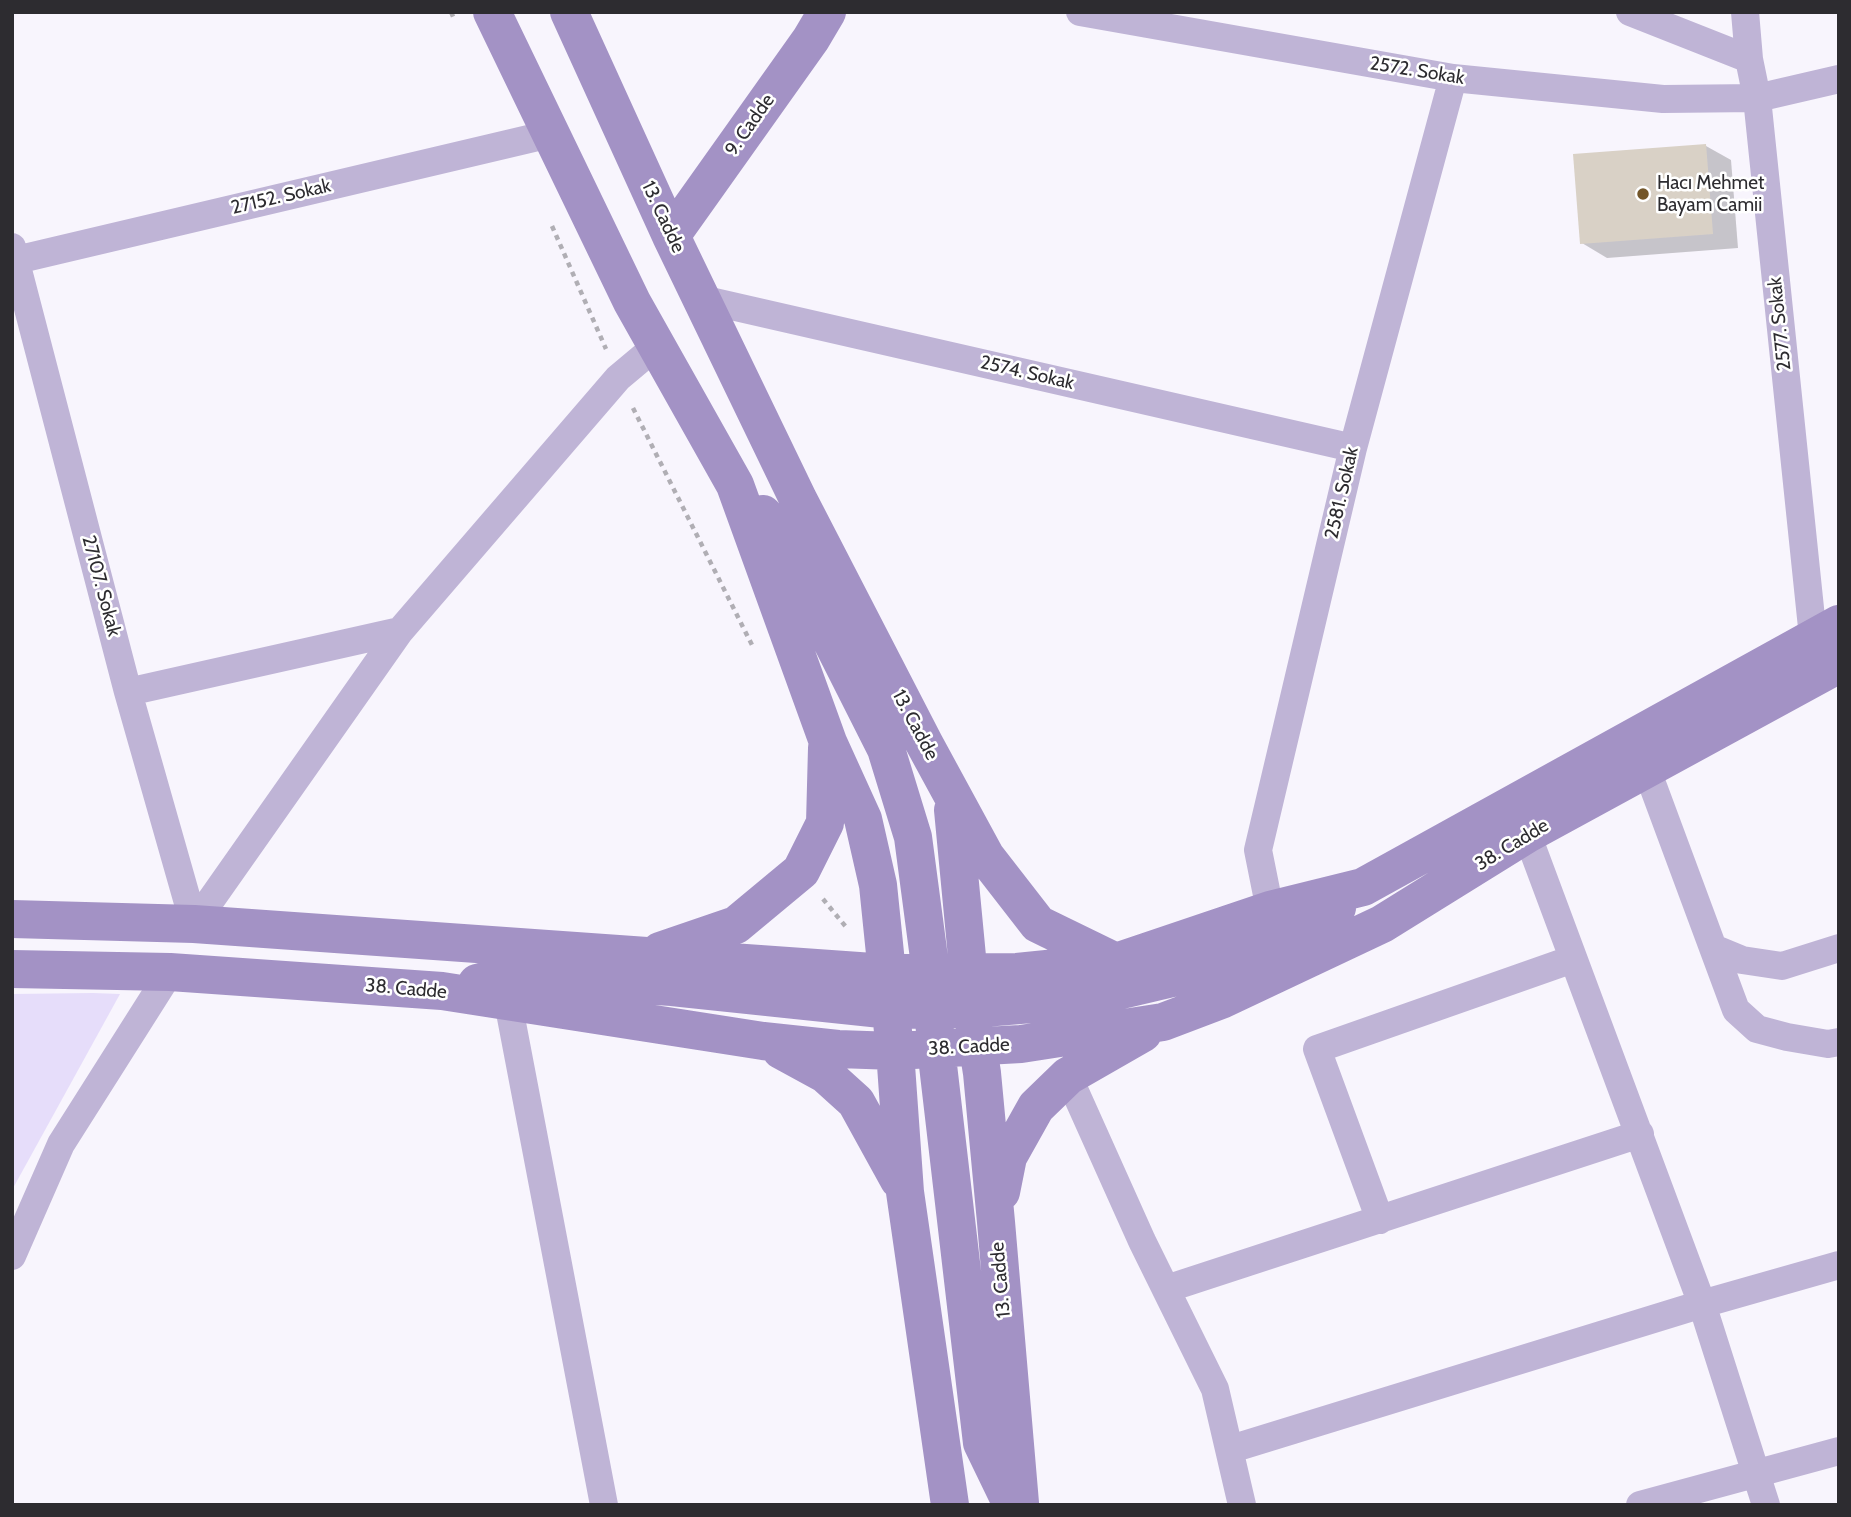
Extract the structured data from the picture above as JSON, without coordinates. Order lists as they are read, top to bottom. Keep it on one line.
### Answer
{"streets":{"main road":["9. Cadde","13. Cadde","38. Cadde"],"street":["2572. Sokak","27152. Sokak","2577. Sokak","2574. Sokak","2581. Sokak","27107. Sokak"]},"crossings":[["2572. Sokak","2577. Sokak"],["2572. Sokak","2581. Sokak"],["9. Cadde","13. Cadde"],["27152. Sokak","27107. Sokak"],["13. Cadde","2574. Sokak"],["13. Cadde","38. Cadde"],["2577. Sokak","38. Cadde"],["2574. Sokak","2581. Sokak"],["2581. Sokak","38. Cadde"]],"places":["Hacı Mehmet Bayam Camii"]}
